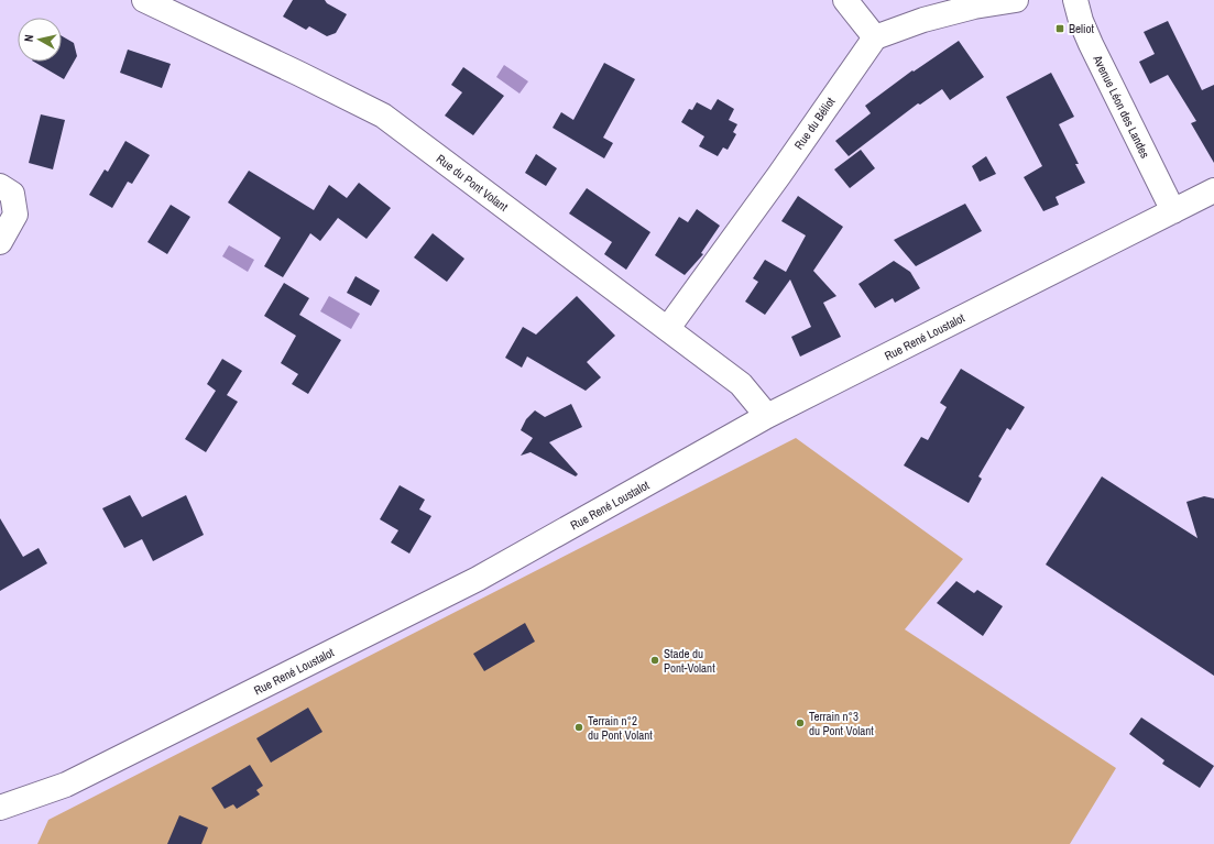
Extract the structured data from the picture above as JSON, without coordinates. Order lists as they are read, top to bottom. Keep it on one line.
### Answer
{"streets":{"street":["Avenue Léon des Landes","Rue du Béliot","Rue du Pont Volant","Rue René Loustalot"]},"crossings":[["Avenue Léon des Landes","Rue René Loustalot"],["Rue du Béliot","Rue du Pont Volant"],["Rue du Pont Volant","Rue René Loustalot"]],"places":{"transit":["Beliot"],"other":["Stade du Pont-Volant","Terrain n°3 du Pont Volant","Terrain n°2 du Pont Volant"]},"north":"left"}
